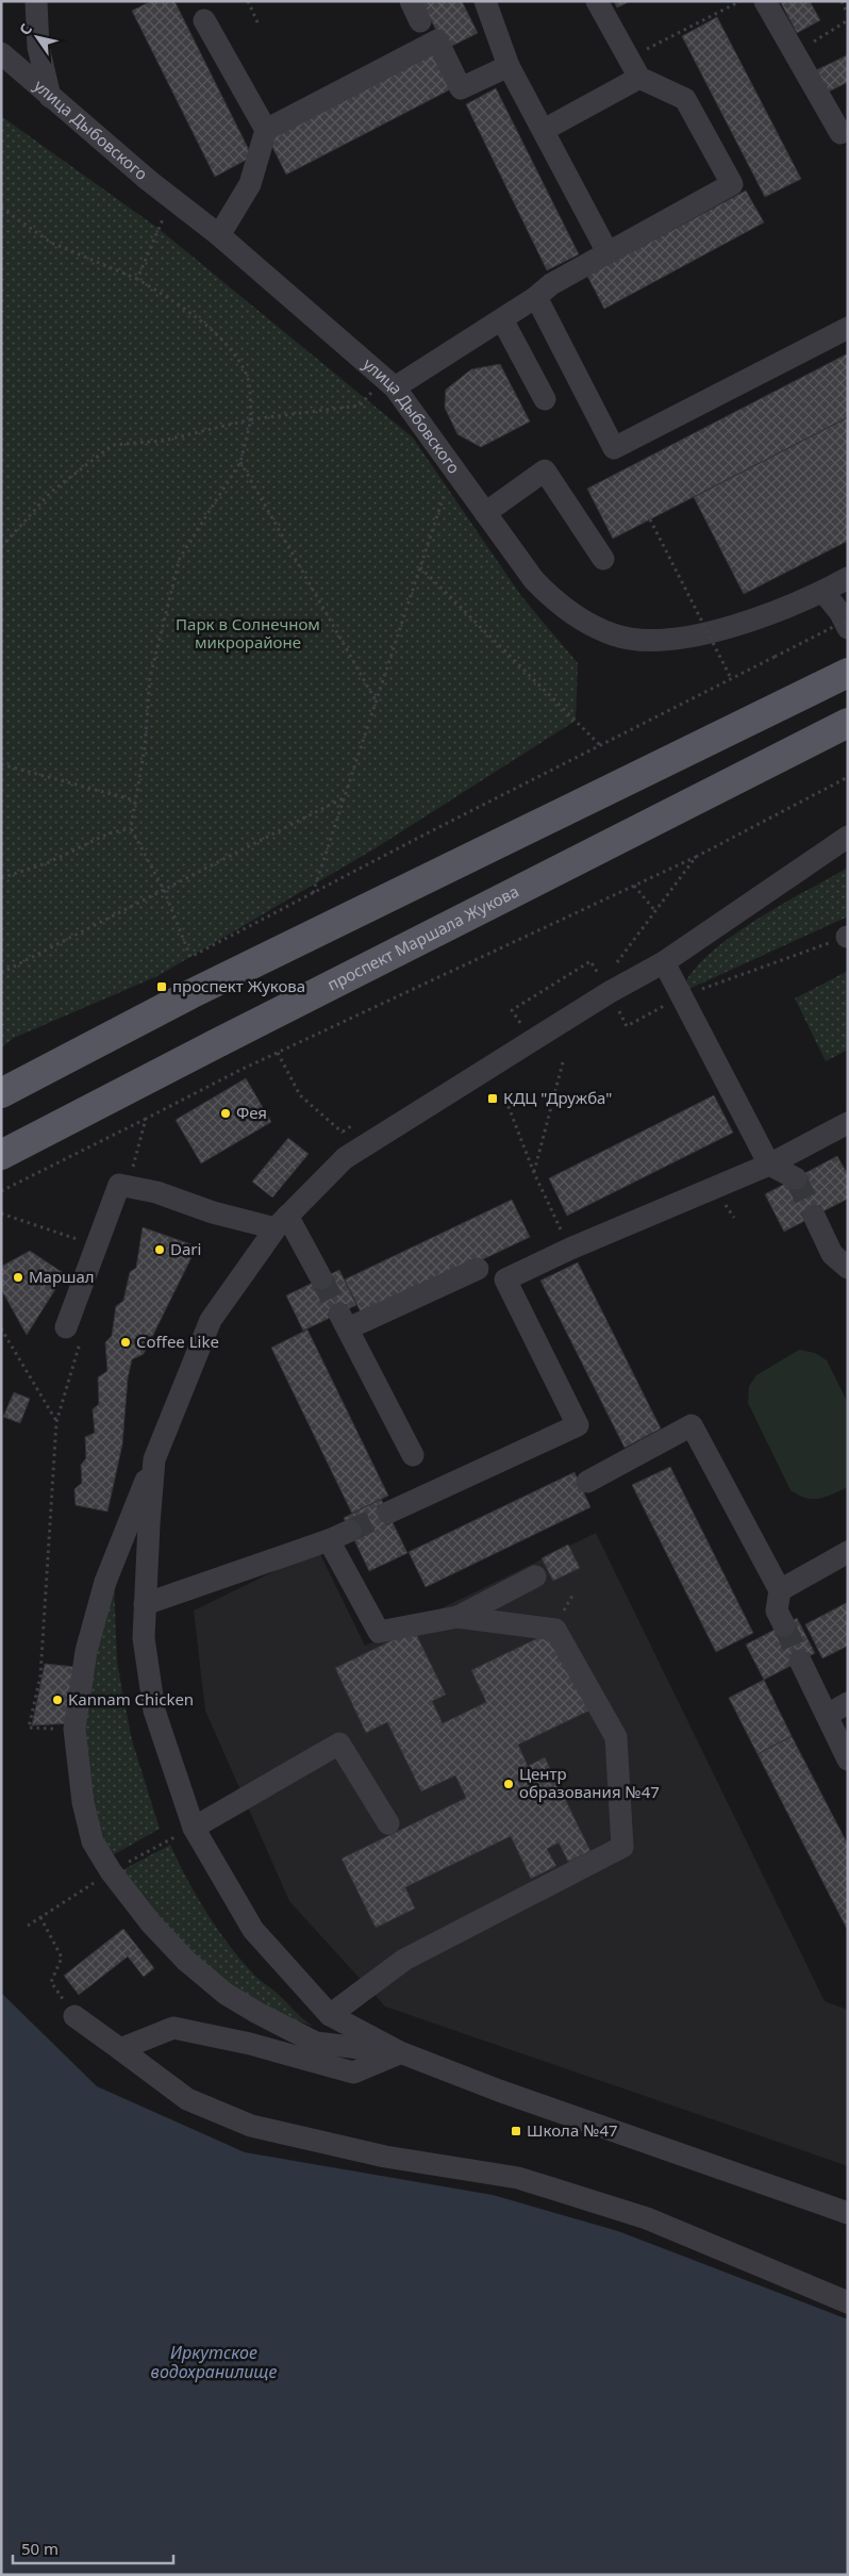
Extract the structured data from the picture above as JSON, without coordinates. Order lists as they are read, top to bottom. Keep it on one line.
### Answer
{"streets":{"main road":["проспект Маршала Жукова"],"street":["улица Дыбовского"]},"water":["Иркутское водохранилище"],"parks":["Парк в Солнечном микрорайоне"],"places":{"transit":["проспект Жукова","КДЦ \"Дружба\"","Школа №47"],"other":["Фея","Dari","Маршал","Coffee Like","Kannam Chicken","Центр образования №47"]},"scale_bar":"50 m","north":"top left"}
